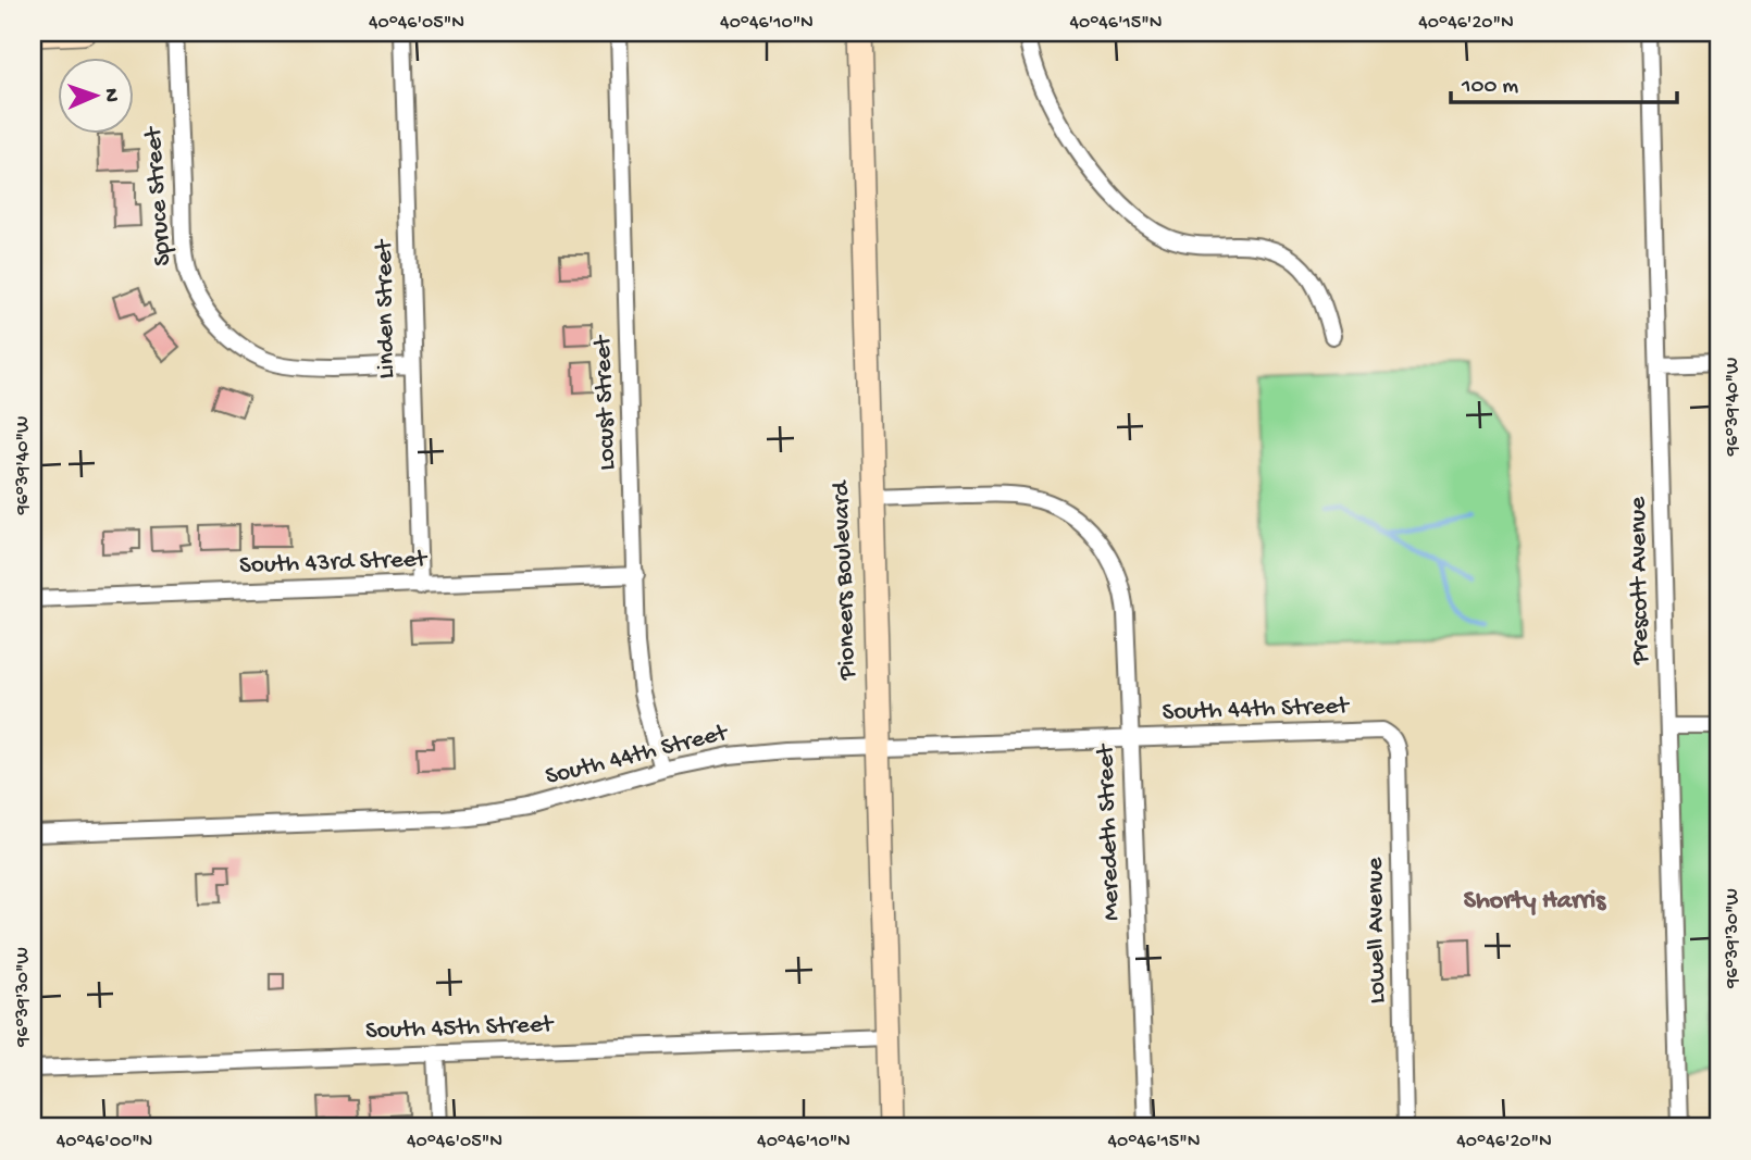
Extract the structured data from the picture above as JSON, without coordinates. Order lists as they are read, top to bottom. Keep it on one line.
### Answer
{"streets":{"main road":["Pioneers Boulevard"],"street":["Spruce Street","Linden Street","Locust Street","South 43rd Street","Prescott Avenue","South 44th Street","Meredeth Street","Lowell Avenue","South 45th Street"]},"crossings":[["Spruce Street","Linden Street"],["Linden Street","South 43rd Street"],["Locust Street","South 43rd Street"],["Locust Street","South 44th Street"],["Pioneers Boulevard","South 44th Street"],["Pioneers Boulevard","Meredeth Street"],["Pioneers Boulevard","South 45th Street"],["South 44th Street","Meredeth Street"],["South 44th Street","Lowell Avenue"]],"districts":["Shorty Harris"],"scale_bar":"100 m","north":"right","coordinates":["40°46'05\"N","40°46'10\"N","40°46'15\"N","40°46'20\"N","96°39'40\"W","96°39'30\"W","40°46'00\"N"]}
